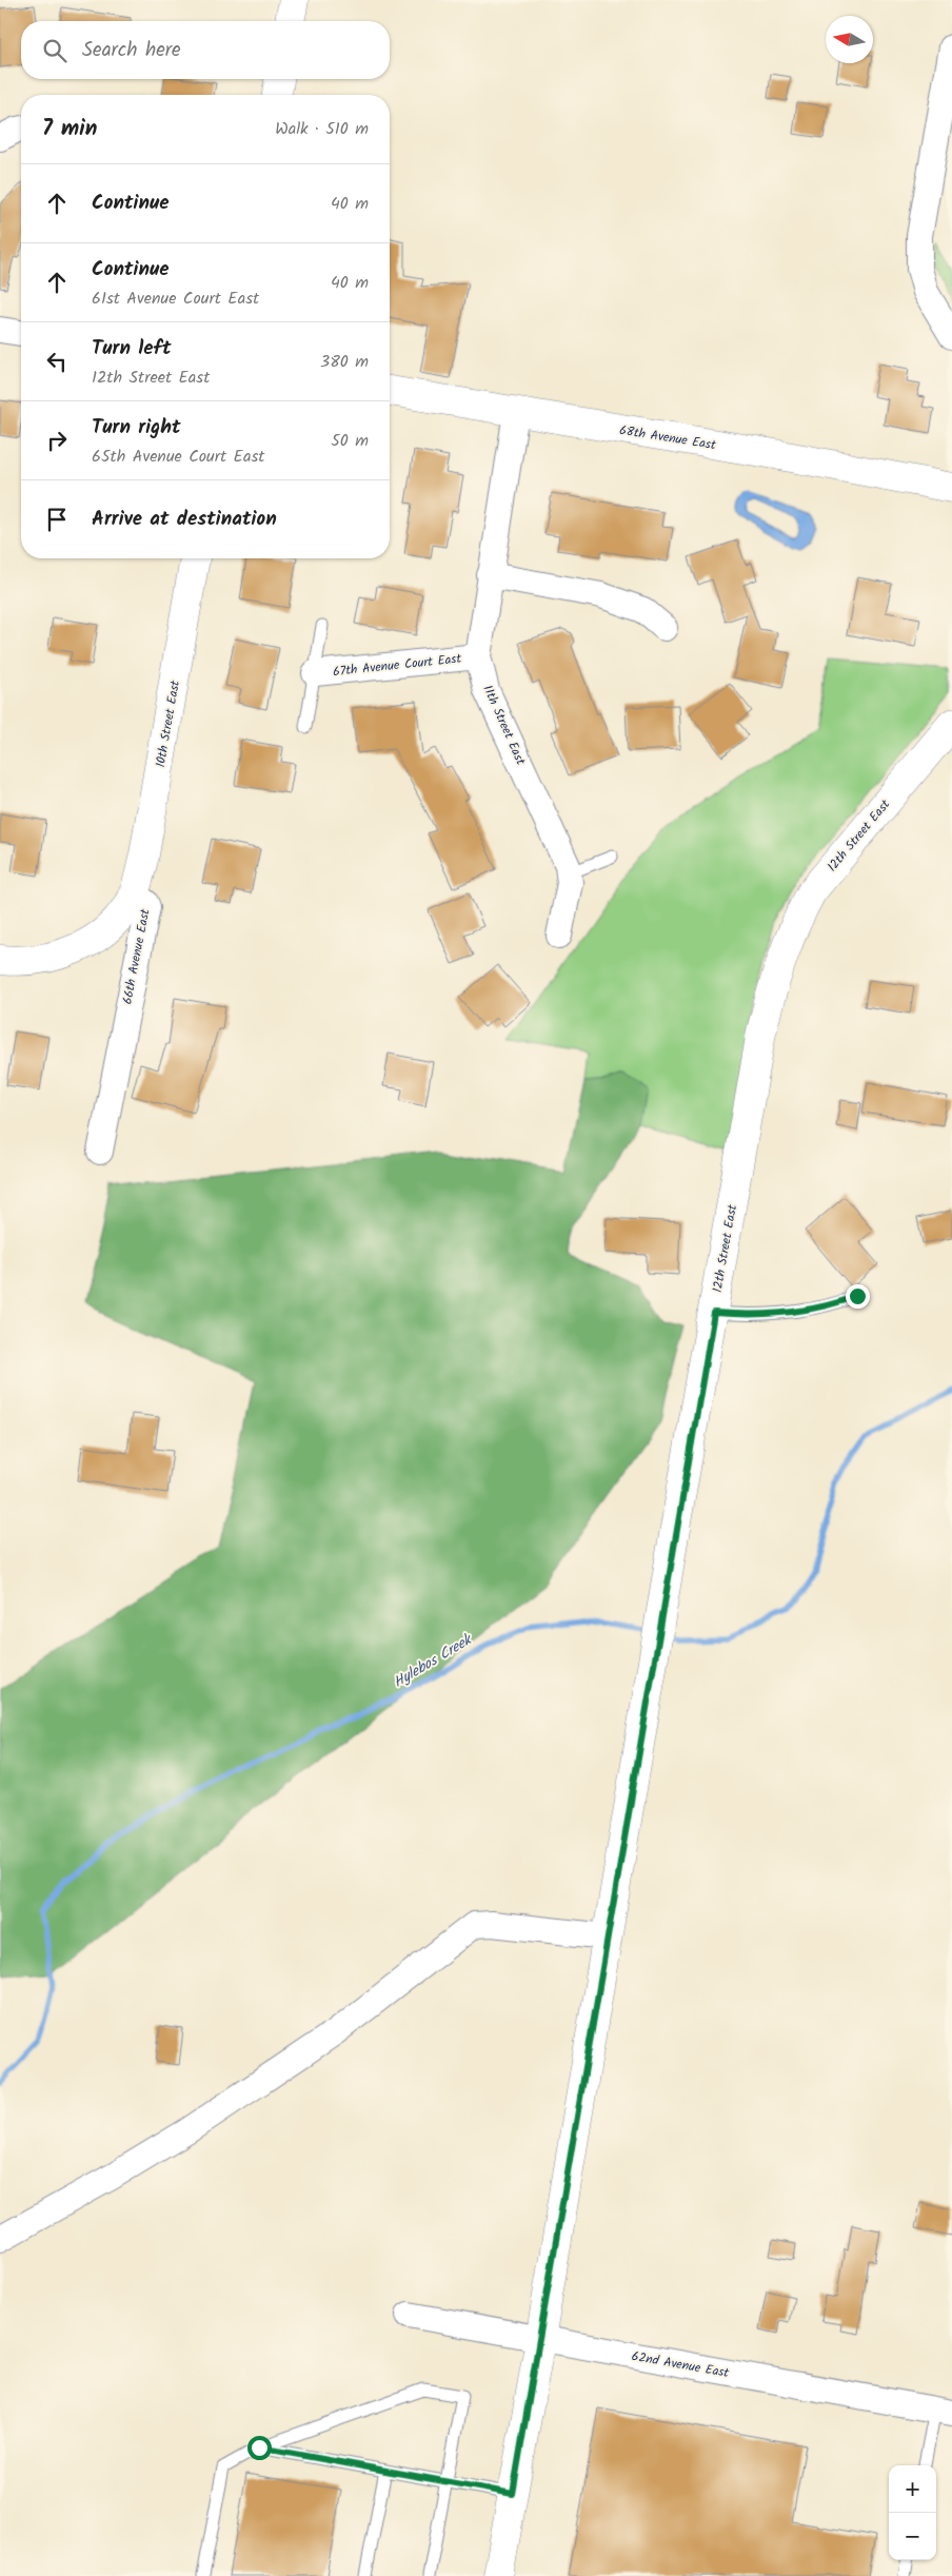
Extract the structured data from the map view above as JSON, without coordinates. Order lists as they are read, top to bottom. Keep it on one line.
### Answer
{"streets":{"street":["68th Avenue East","67th Avenue Court East","10th Street East","11th Street East","12th Street East","66th Avenue East","62nd Avenue East"]},"crossings":[["68th Avenue East","11th Street East"],["67th Avenue Court East","11th Street East"],["10th Street East","66th Avenue East"],["12th Street East","62nd Avenue East"]],"water":["Hylebos Creek"],"north":"left","page":{"search":"Search here","heading":["7 min","Walk · 510 m"],"list":[["Continue","40 m"],["Continue","61st Avenue Court East","40 m"],["Turn left","12th Street East","380 m"],["Turn right","65th Avenue Court East","50 m"],"Arrive at destination"],"map_buttons":["+","−"]}}
